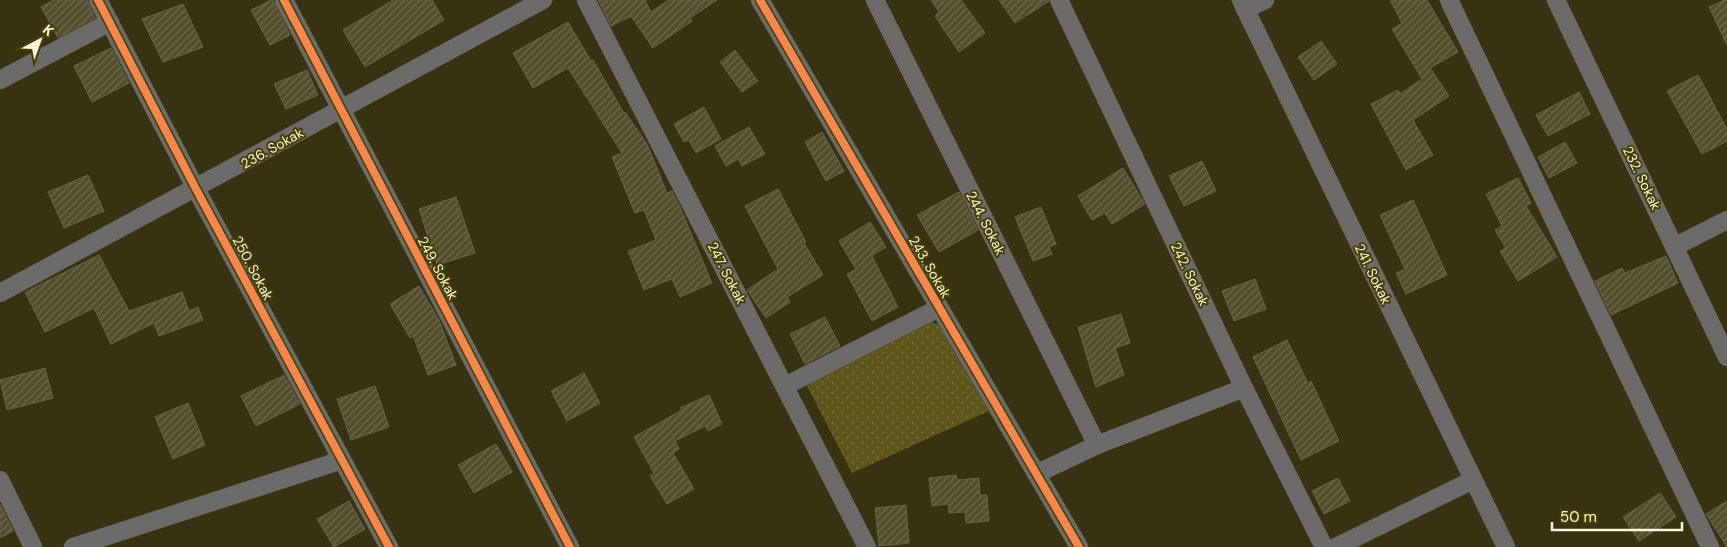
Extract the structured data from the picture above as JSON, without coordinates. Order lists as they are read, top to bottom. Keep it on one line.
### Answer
{"streets":{"street":["236. Sokak","232. Sokak","244. Sokak","243. Sokak","250. Sokak","249. Sokak","247. Sokak","242. Sokak","241. Sokak"]},"crossings":[["236. Sokak","250. Sokak"],["236. Sokak","249. Sokak"]],"scale_bar":"50 m","north":"top right"}
